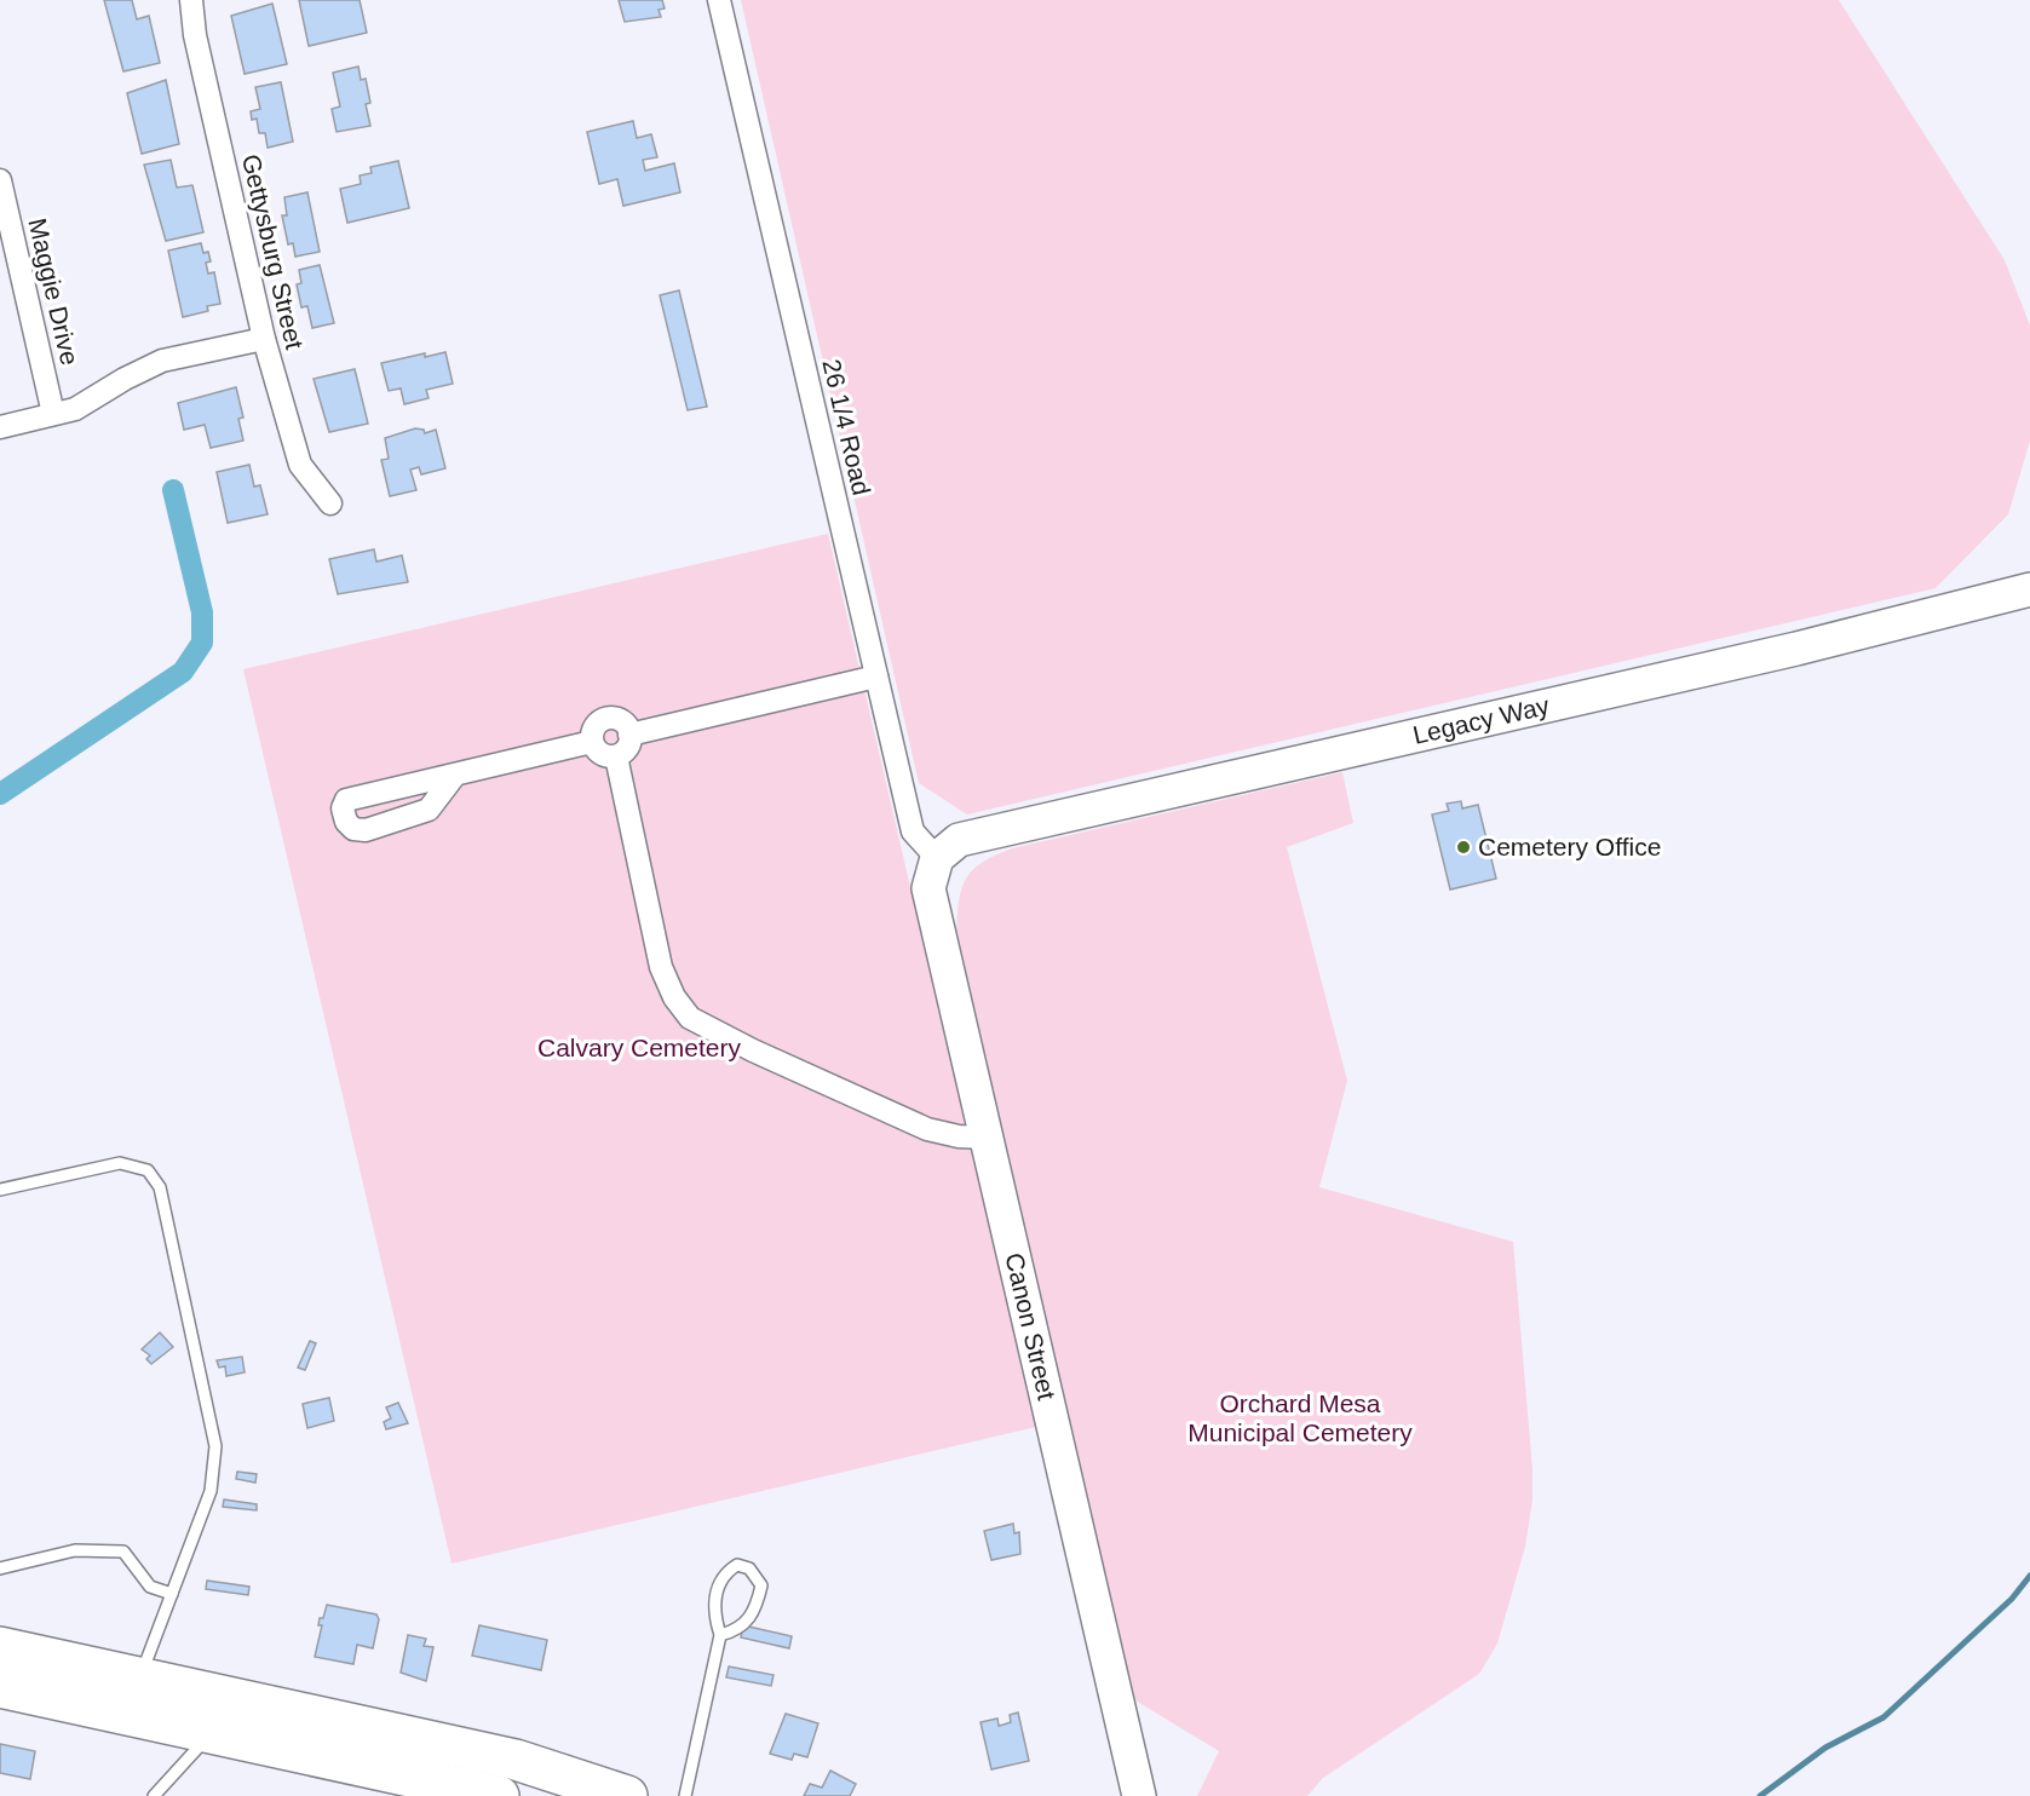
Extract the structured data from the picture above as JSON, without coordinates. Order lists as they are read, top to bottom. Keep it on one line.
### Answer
{"streets":{"street":["Gettysburg Street","Maggie Drive","26 1/4 Road","Legacy Way","Canon Street"]},"crossings":[["26 1/4 Road","Legacy Way"],["26 1/4 Road","Canon Street"],["Legacy Way","Canon Street"]],"parks":["Calvary Cemetery","Orchard Mesa Municipal Cemetery"],"places":["Cemetery Office"]}
